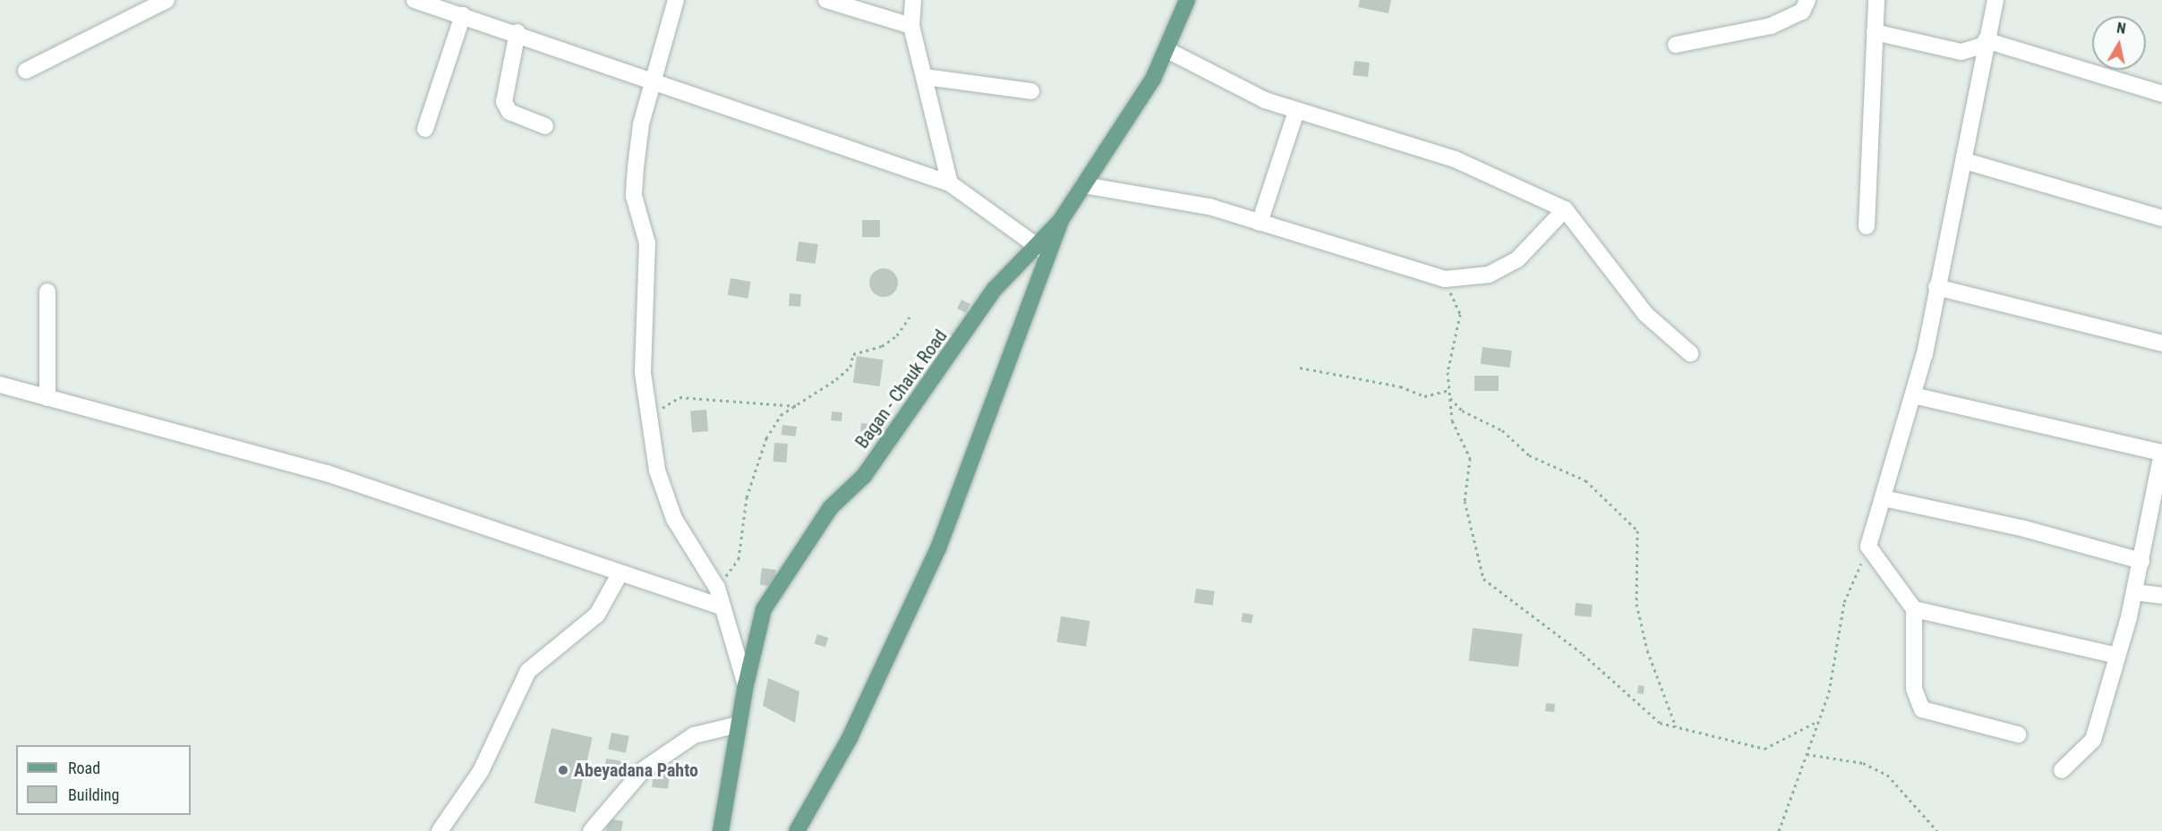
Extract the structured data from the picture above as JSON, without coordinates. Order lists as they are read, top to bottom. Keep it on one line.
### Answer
{"streets":{"main road":["Bagan - Chauk Road"]},"places":["Abeyadana Pahto"],"legend":["Road","Building"],"north":"top"}
